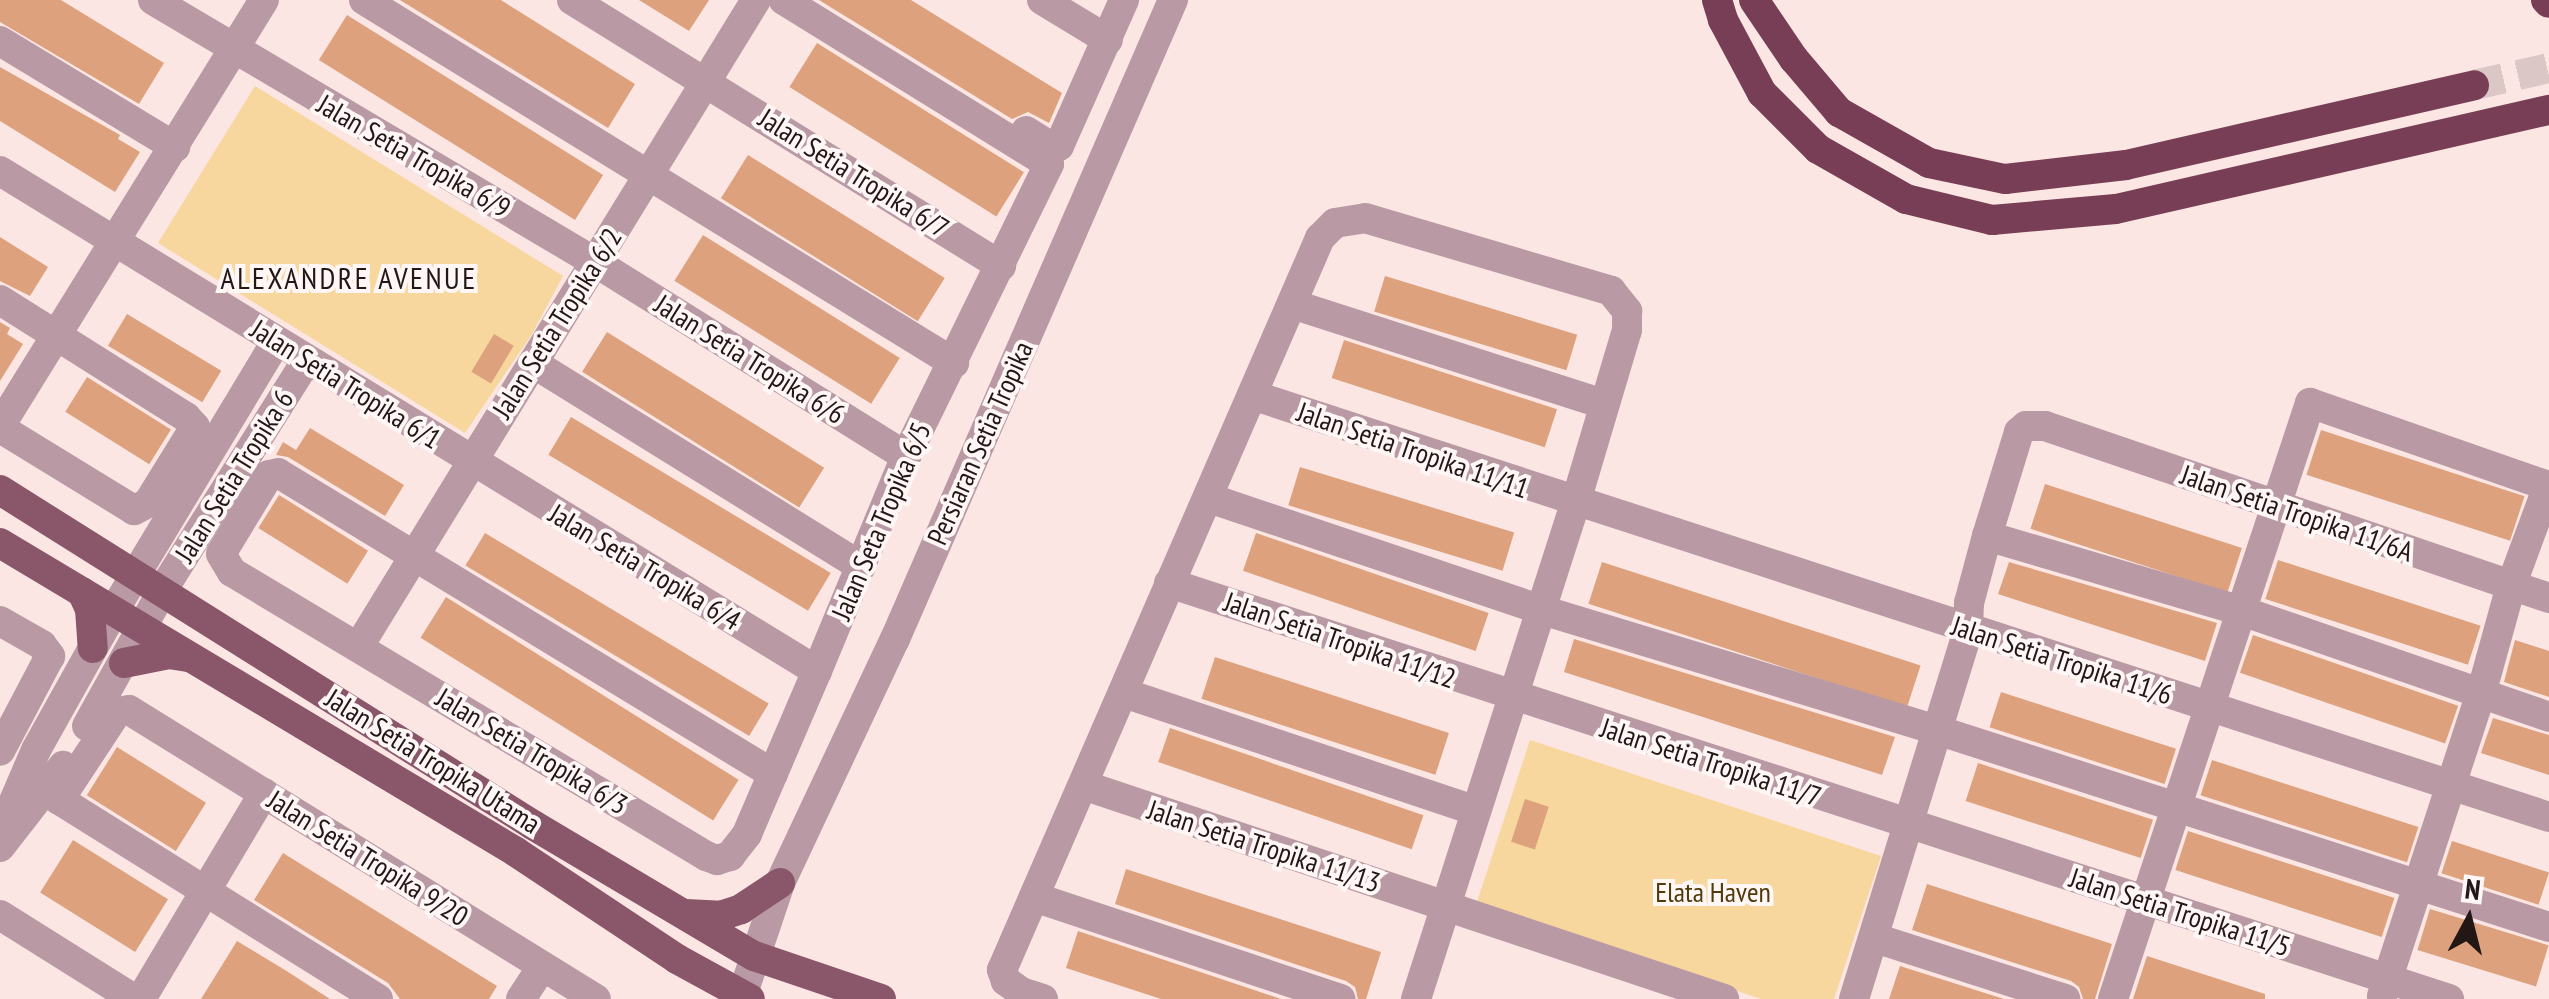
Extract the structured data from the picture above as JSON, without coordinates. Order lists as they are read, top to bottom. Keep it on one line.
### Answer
{"streets":{"main road":["Jalan Setia Tropika Utama"],"street":["Jalan Setia Tropika 6/9","Jalan Setia Tropika 6/7","Jalan Setia Tropika 6/2","Jalan Setia Tropika 6/6","Jalan Setia Tropika 6/1","Persiaran Setia Tropika","Jalan Setia Tropika 11/11","Jalan Setia Tropika 6","Jalan Setia Tropika 11/6A","Jalan Seta Tropika 6/5","Jalan Setia Tropika 6/4","Jalan Setia Tropika 11/12","Jalan Setia Tropika 11/6","Jalan Setia Tropika 6/3","Jalan Setia Tropika 11/7","Jalan Setia Tropika 11/13","Jalan Setia Tropika 9/20","Jalan Setia Tropika 11/5"]},"crossings":[["Jalan Setia Tropika 6/9","Jalan Setia Tropika 6/2"],["Jalan Setia Tropika 6/9","Jalan Setia Tropika 6/6"],["Jalan Setia Tropika 6/7","Jalan Setia Tropika 6/2"],["Jalan Setia Tropika 6/7","Jalan Seta Tropika 6/5"],["Jalan Setia Tropika 6/2","Jalan Setia Tropika 6/6"],["Jalan Setia Tropika 6/2","Jalan Setia Tropika 6/1"],["Jalan Setia Tropika 6/2","Jalan Setia Tropika 6/4"],["Jalan Setia Tropika 6/2","Jalan Setia Tropika 6/3"],["Jalan Setia Tropika 6/6","Jalan Seta Tropika 6/5"],["Jalan Setia Tropika 6/1","Jalan Setia Tropika 6"],["Jalan Setia Tropika 6/1","Jalan Setia Tropika 6/4"],["Persiaran Setia Tropika","Jalan Setia Tropika Utama"],["Jalan Setia Tropika 11/11","Jalan Setia Tropika 11/6"],["Jalan Setia Tropika 6","Jalan Setia Tropika Utama"],["Jalan Seta Tropika 6/5","Jalan Setia Tropika 6/4"],["Jalan Seta Tropika 6/5","Jalan Setia Tropika 6/3"],["Jalan Setia Tropika 11/12","Jalan Setia Tropika 11/7"],["Jalan Setia Tropika 11/7","Jalan Setia Tropika 11/5"]],"districts":["ALEXANDRE AVENUE"],"parks":["Elata Haven"],"north":"top"}
